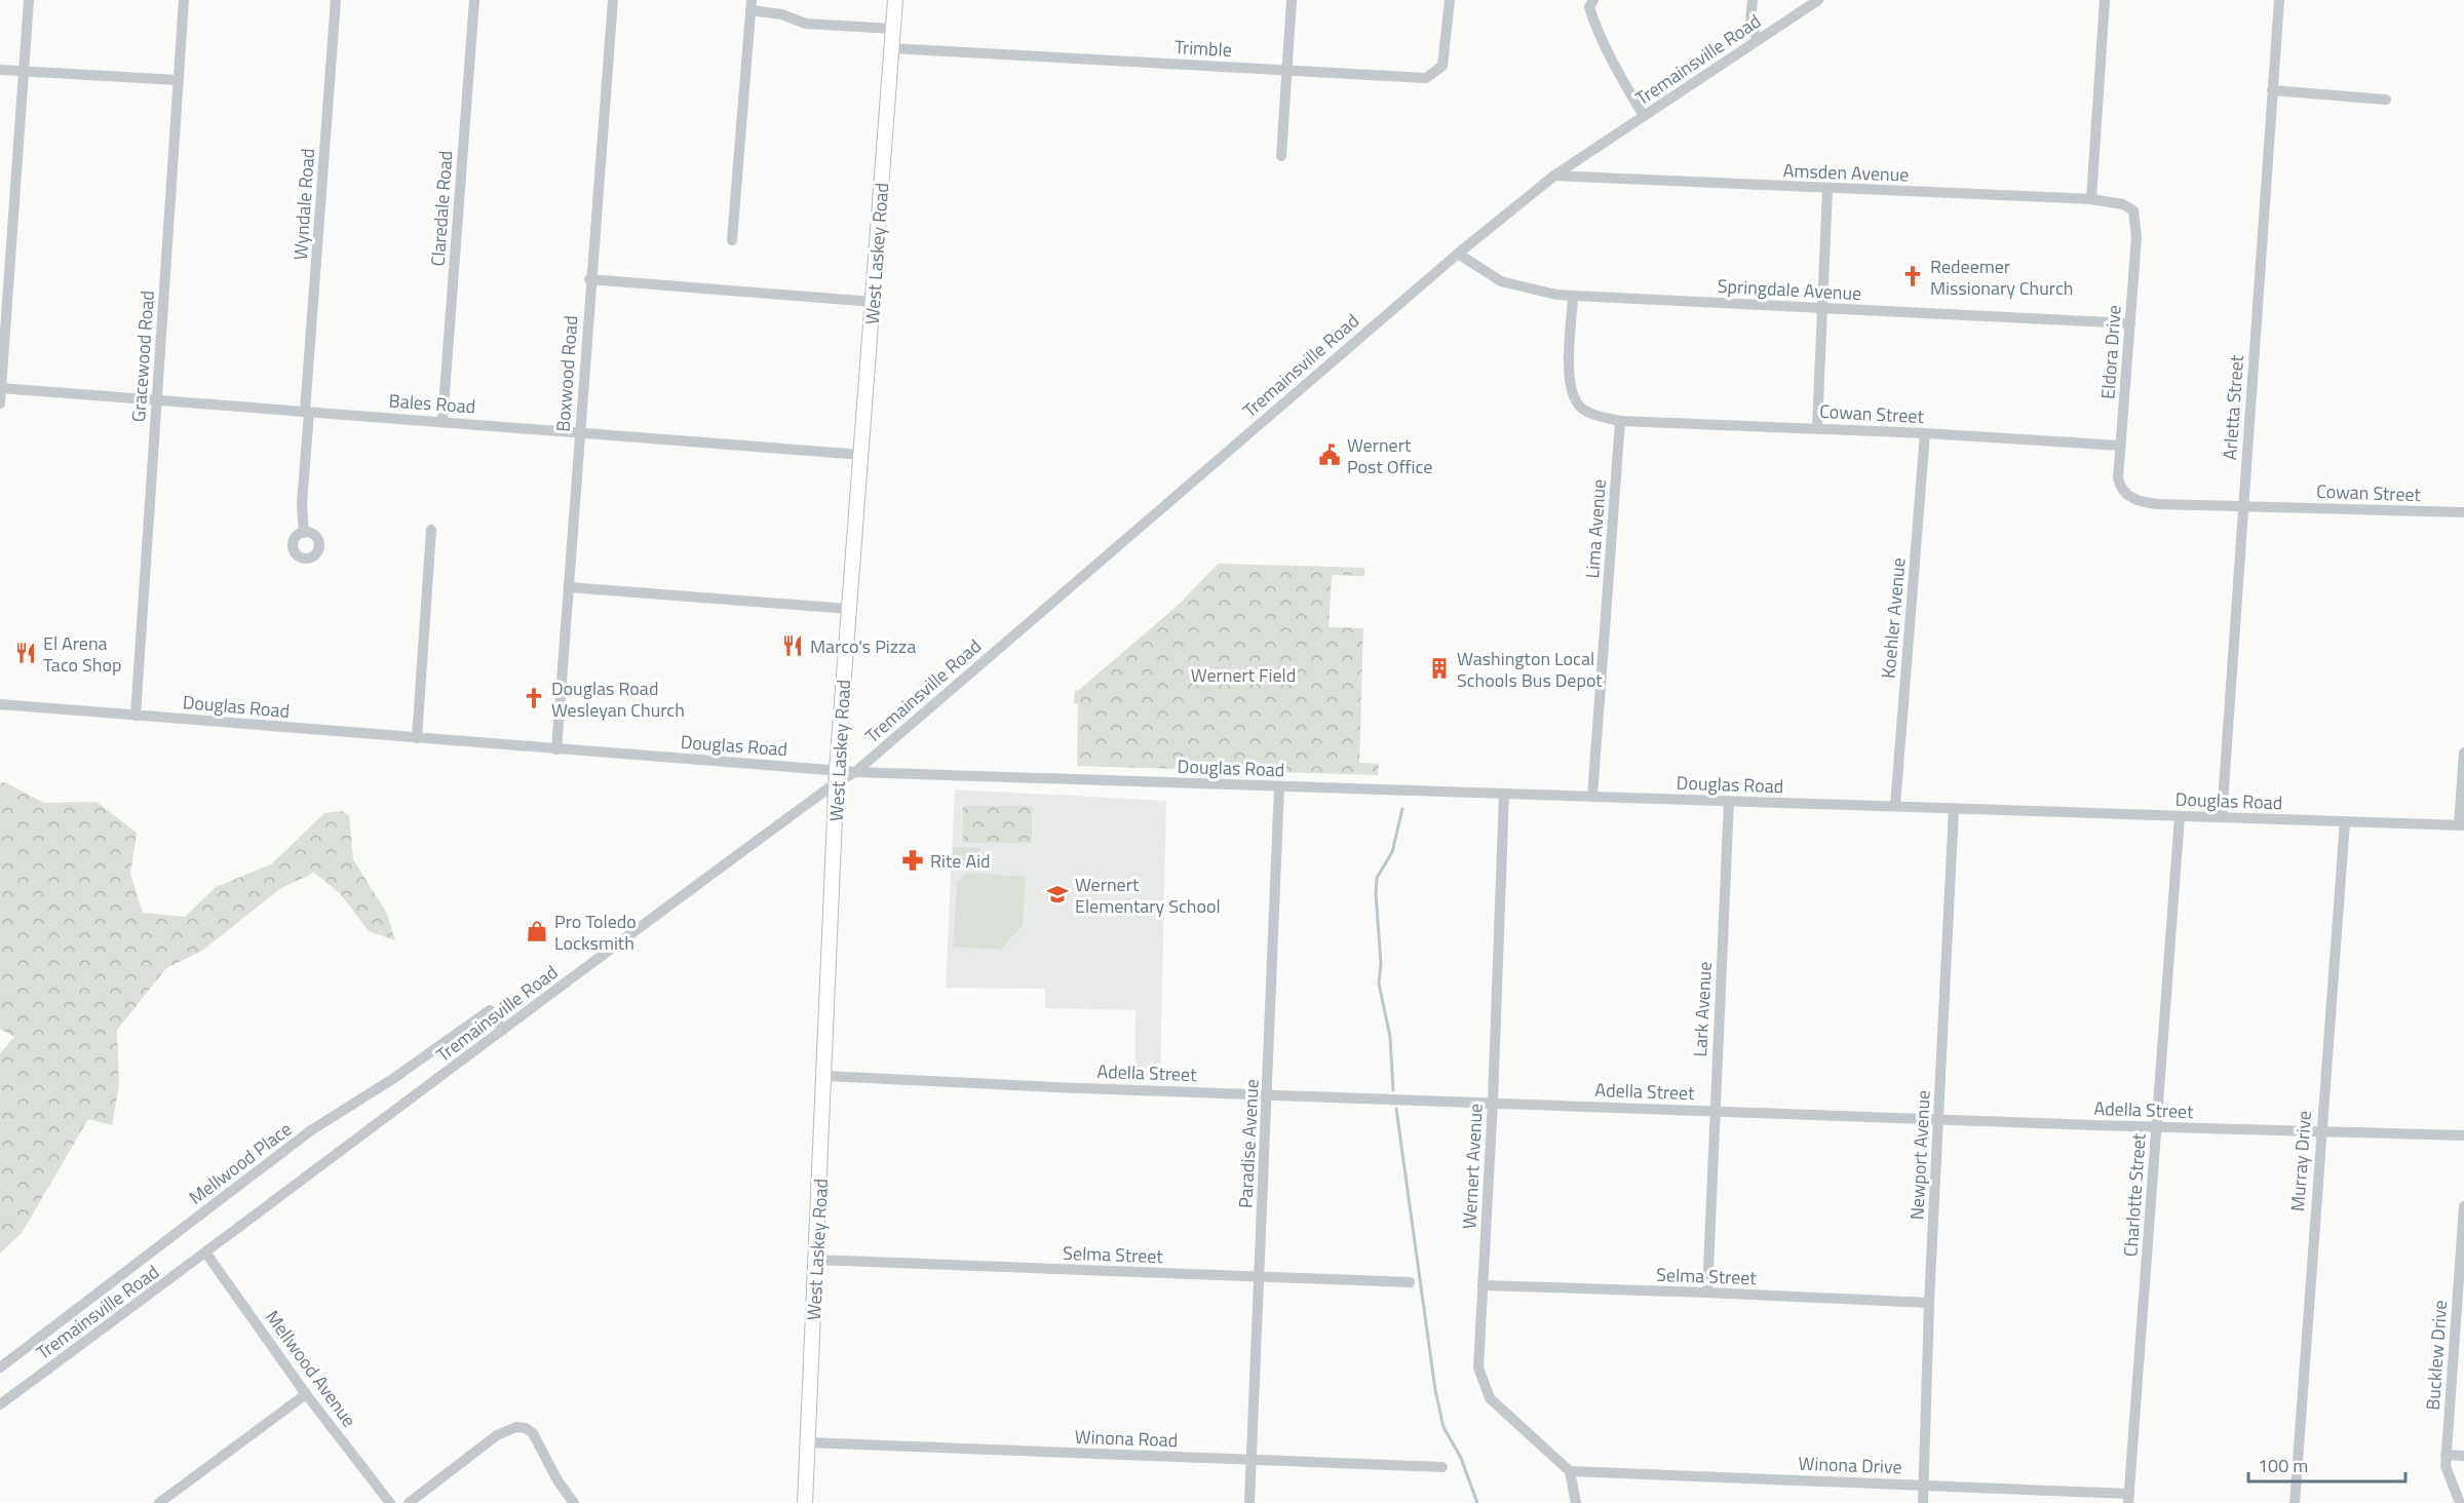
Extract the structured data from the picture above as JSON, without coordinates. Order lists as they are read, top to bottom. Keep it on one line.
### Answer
{"streets":{"main road":["West Laskey Road"],"street":["Trimble","Tremainsville Road","Amsden Avenue","Wyndale Road","Claredale Road","Springdale Avenue","Eldora Drive","Gracewood Road","Boxwood Road","Bales Road","Arletta Street","Cowan Street","Lima Avenue","Koehler Avenue","Douglas Road","Lark Avenue","Adella Street","Paradise Avenue","Newport Avenue","Murray Drive","Mellwood Place","Wernert Avenue","Charlotte Street","Selma Street","Bucklew Drive","Mellwood Avenue","Winona Road","Winona Drive"]},"crossings":[["Trimble","West Laskey Road"],["Tremainsville Road","Amsden Avenue"],["Tremainsville Road","West Laskey Road"],["Tremainsville Road","Springdale Avenue"],["Tremainsville Road","Douglas Road"],["Tremainsville Road","Mellwood Place"],["Tremainsville Road","Mellwood Avenue"],["Amsden Avenue","Eldora Drive"],["Wyndale Road","Bales Road"],["Claredale Road","Bales Road"],["West Laskey Road","Bales Road"],["West Laskey Road","Douglas Road"],["West Laskey Road","Adella Street"],["West Laskey Road","Selma Street"],["West Laskey Road","Winona Road"],["Springdale Avenue","Eldora Drive"],["Eldora Drive","Cowan Street"],["Gracewood Road","Bales Road"],["Gracewood Road","Douglas Road"],["Boxwood Road","Bales Road"],["Boxwood Road","Douglas Road"],["Arletta Street","Cowan Street"],["Arletta Street","Douglas Road"],["Cowan Street","Lima Avenue"],["Cowan Street","Koehler Avenue"],["Lima Avenue","Douglas Road"],["Koehler Avenue","Douglas Road"],["Douglas Road","Lark Avenue"],["Douglas Road","Paradise Avenue"],["Douglas Road","Newport Avenue"],["Douglas Road","Murray Drive"],["Douglas Road","Wernert Avenue"],["Douglas Road","Charlotte Street"],["Lark Avenue","Adella Street"],["Lark Avenue","Selma Street"],["Adella Street","Paradise Avenue"],["Adella Street","Newport Avenue"],["Adella Street","Murray Drive"],["Adella Street","Wernert Avenue"],["Adella Street","Charlotte Street"],["Paradise Avenue","Selma Street"],["Paradise Avenue","Winona Road"],["Newport Avenue","Selma Street"],["Newport Avenue","Winona Drive"],["Wernert Avenue","Selma Street"],["Wernert Avenue","Winona Drive"],["Charlotte Street","Winona Drive"]],"parks":["Wernert Field"],"places":{"church":["Redeemer Missionary Church","Douglas Road Wesleyan Church"],"public building":["Wernert Post Office"],"restaurant":["Marco's Pizza","El Arena Taco Shop"],"building":["Washington Local Schools Bus Depot"],"pharmacy":["Rite Aid"],"school or university":["Wernert Elementary School"],"shop":["Pro Toledo Locksmith"]},"scale_bar":"100 m"}
